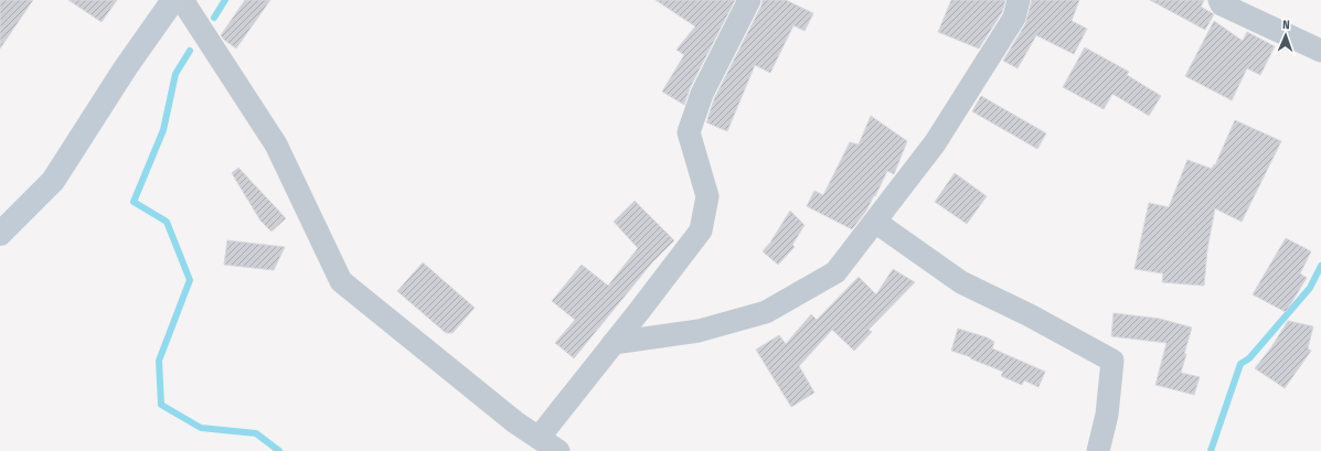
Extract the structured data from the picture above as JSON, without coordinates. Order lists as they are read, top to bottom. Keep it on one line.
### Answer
{"north":"top"}
